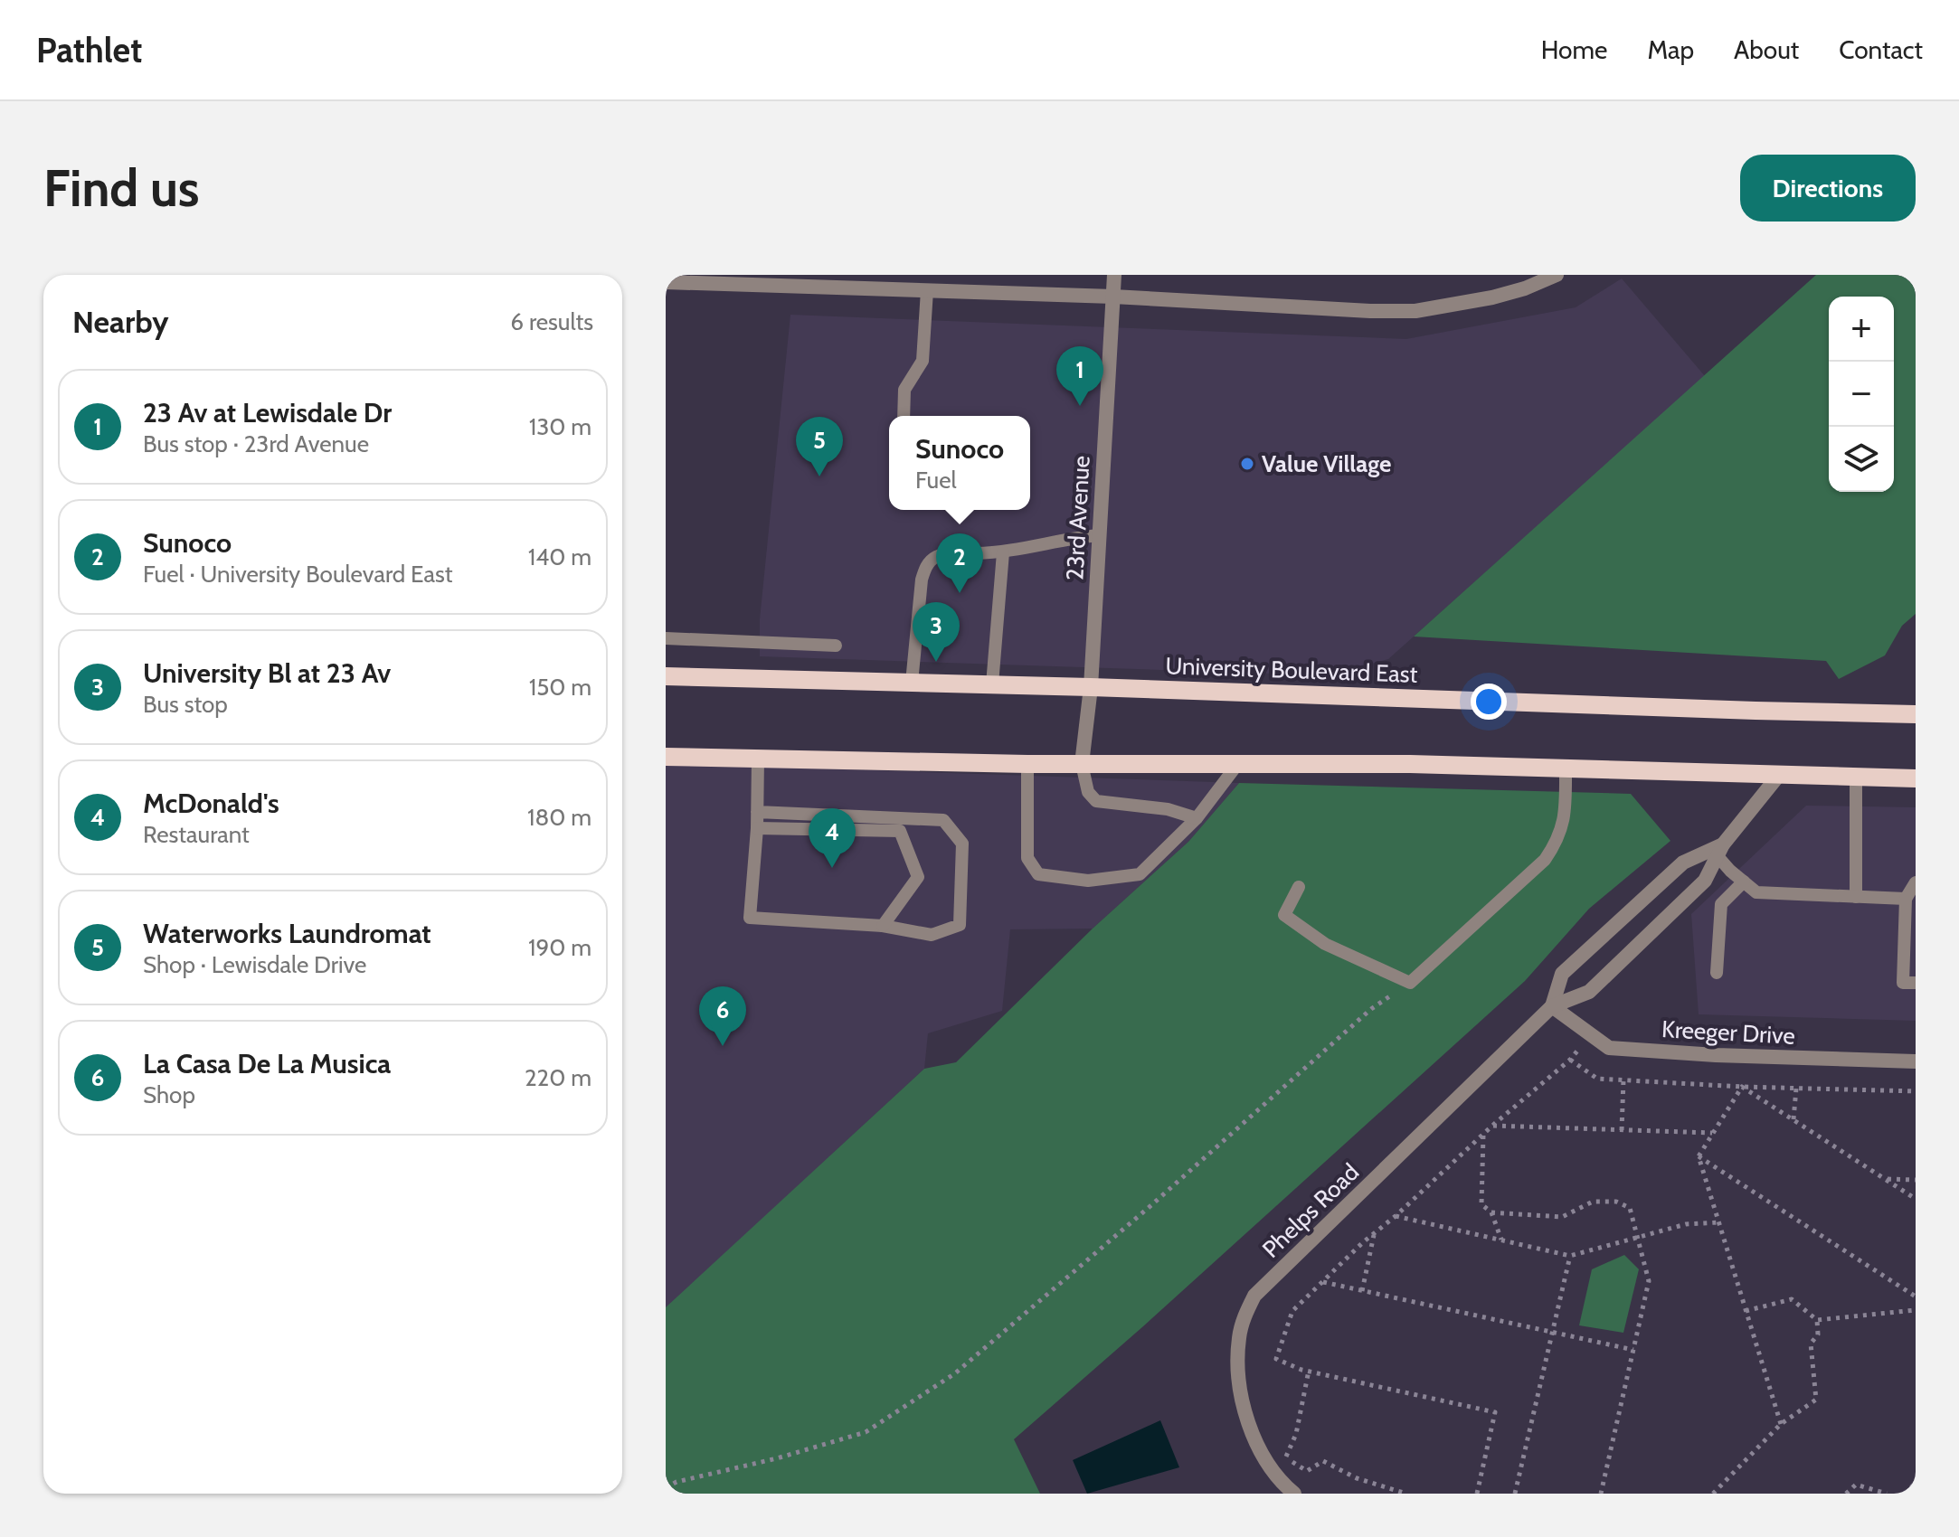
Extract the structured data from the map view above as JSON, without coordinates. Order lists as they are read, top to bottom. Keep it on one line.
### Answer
{"streets":{"main road":["University Boulevard East"],"street":["23rd Avenue","Kreeger Drive","Phelps Road"]},"crossings":[["23rd Avenue","University Boulevard East"],["Kreeger Drive","Phelps Road"]],"places":["Value Village"],"page":{"header":"Pathlet","nav":["Home","Map","About","Contact"],"buttons":"Directions","title":"Find us","heading":["Nearby","6 results"],"map_buttons":["+","−"],"pins":["1","5","2","3","4","6"],"list":[{"mark":"1","name":"23 Av at Lewisdale Dr","note":"Bus stop · 23rd Avenue","value":"130 m"},{"mark":"2","name":"Sunoco","note":"Fuel · University Boulevard East","value":"140 m"},{"mark":"3","name":"University Bl at 23 Av","note":"Bus stop","value":"150 m"},{"mark":"4","name":"McDonald's","note":"Restaurant","value":"180 m"},{"mark":"5","name":"Waterworks Laundromat","note":"Shop · Lewisdale Drive","value":"190 m"},{"mark":"6","name":"La Casa De La Musica","note":"Shop","value":"220 m"}],"popup":["Sunoco","Fuel"]}}
